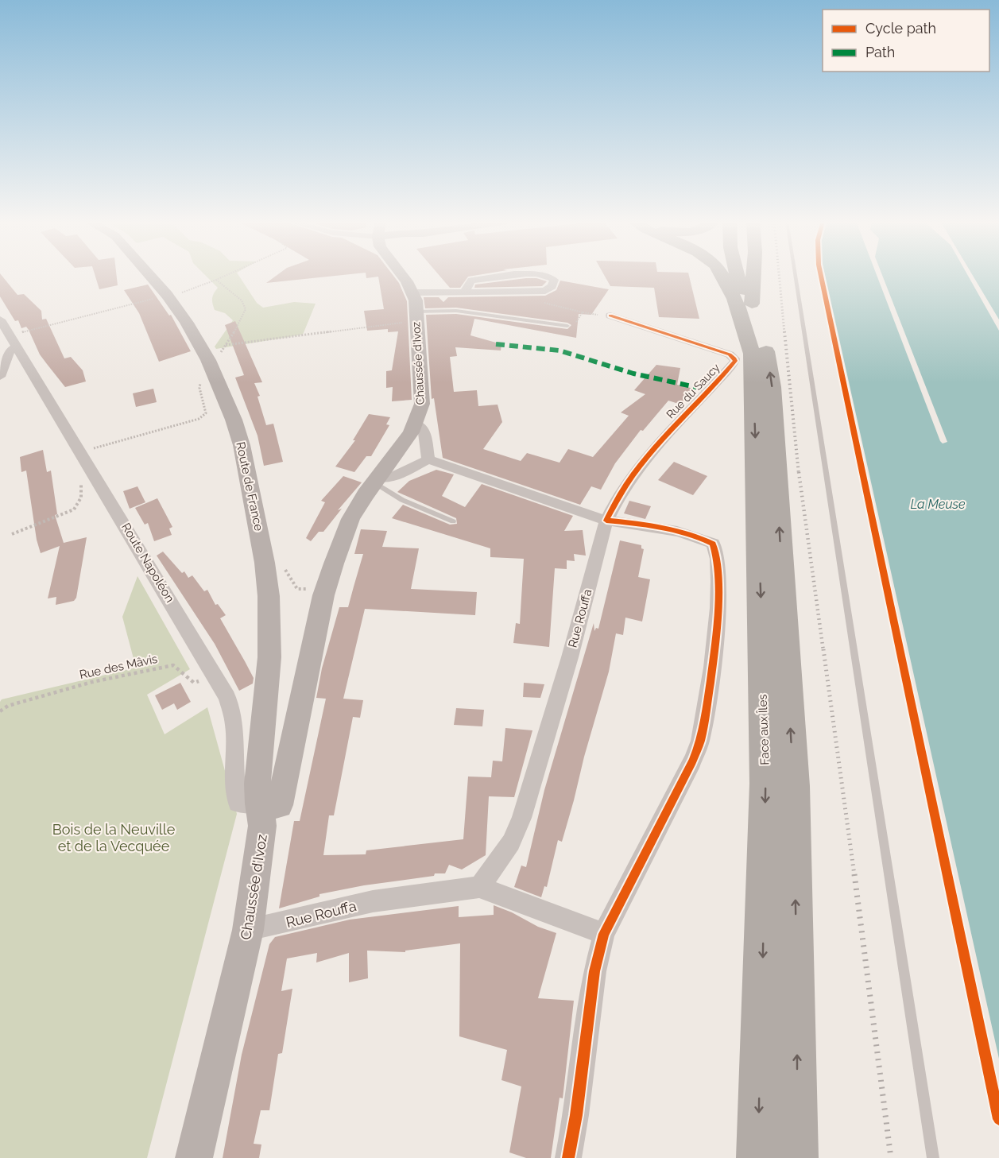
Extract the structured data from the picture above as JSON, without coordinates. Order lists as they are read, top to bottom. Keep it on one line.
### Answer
{"streets":{"highway":["Face aux Îles"],"main road":["Chaussée d'Ivoz","Route de France"],"street":["Rue du Saucy","Route Napoléon","Rue Rouffa"],"path":["Rue des Mâvis"]},"crossings":[["Chaussée d'Ivoz","Route de France"],["Chaussée d'Ivoz","Route Napoléon"],["Chaussée d'Ivoz","Rue Rouffa"],["Rue du Saucy","Rue Rouffa"],["Route de France","Route Napoléon"],["Route Napoléon","Rue des Mâvis"]],"water":["La Meuse"],"parks":["Bois de la Neuville et de la Vecquée"],"legend":["Cycle path","Path"]}
